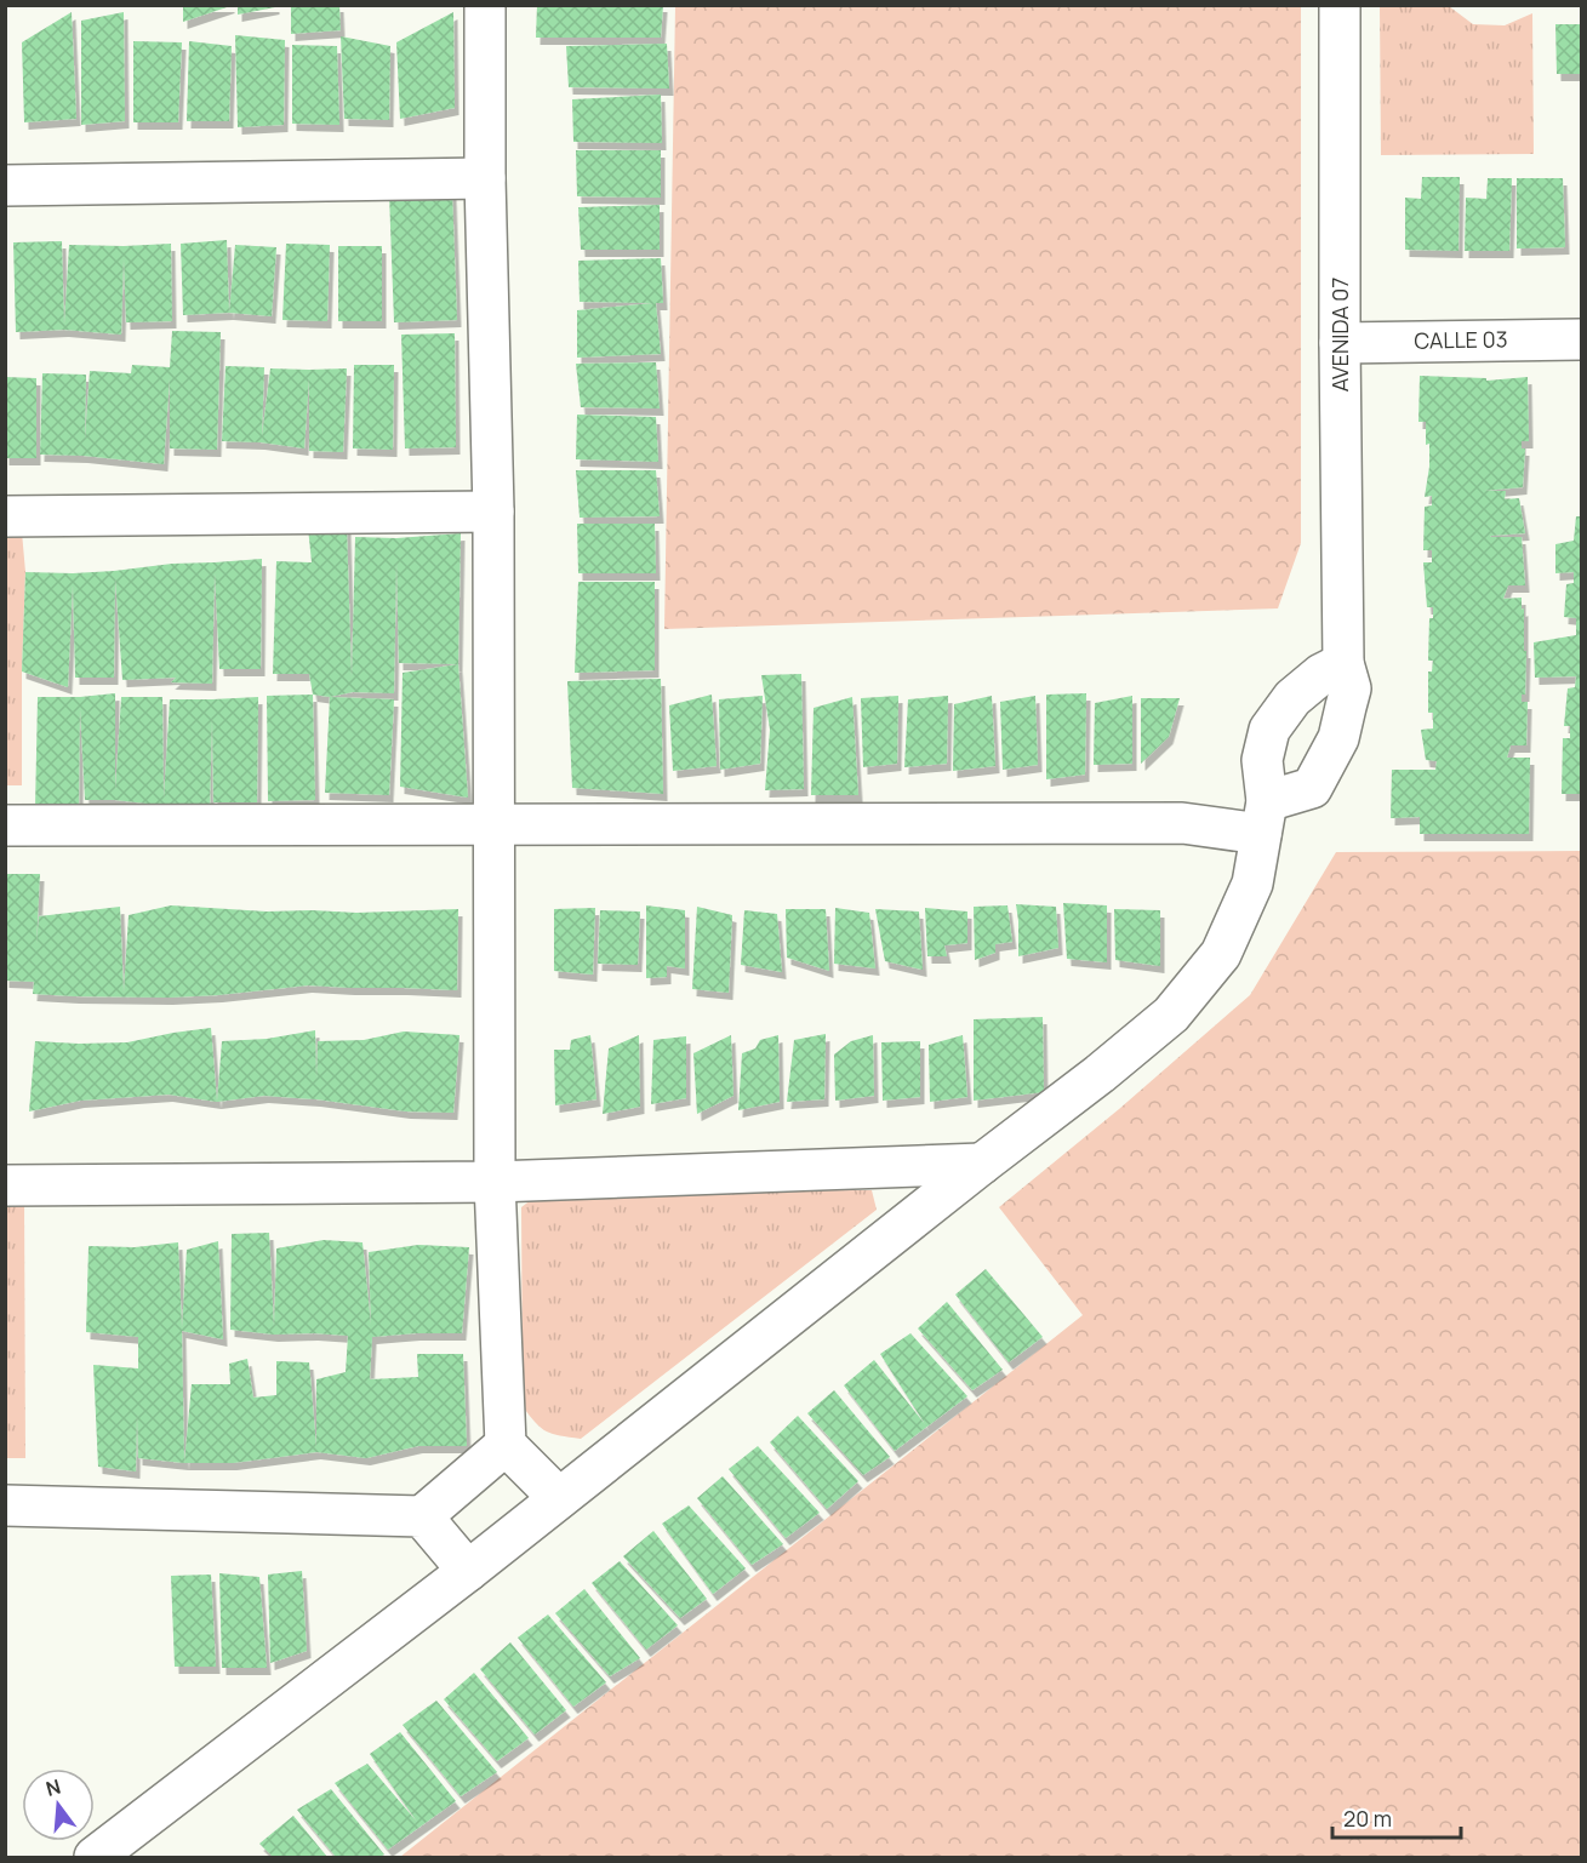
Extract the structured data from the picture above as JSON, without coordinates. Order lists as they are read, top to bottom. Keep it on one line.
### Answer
{"streets":{"street":["AVENIDA 07","CALLE 03"]},"crossings":[["AVENIDA 07","CALLE 03"]],"scale_bar":"20 m","north":"top"}
